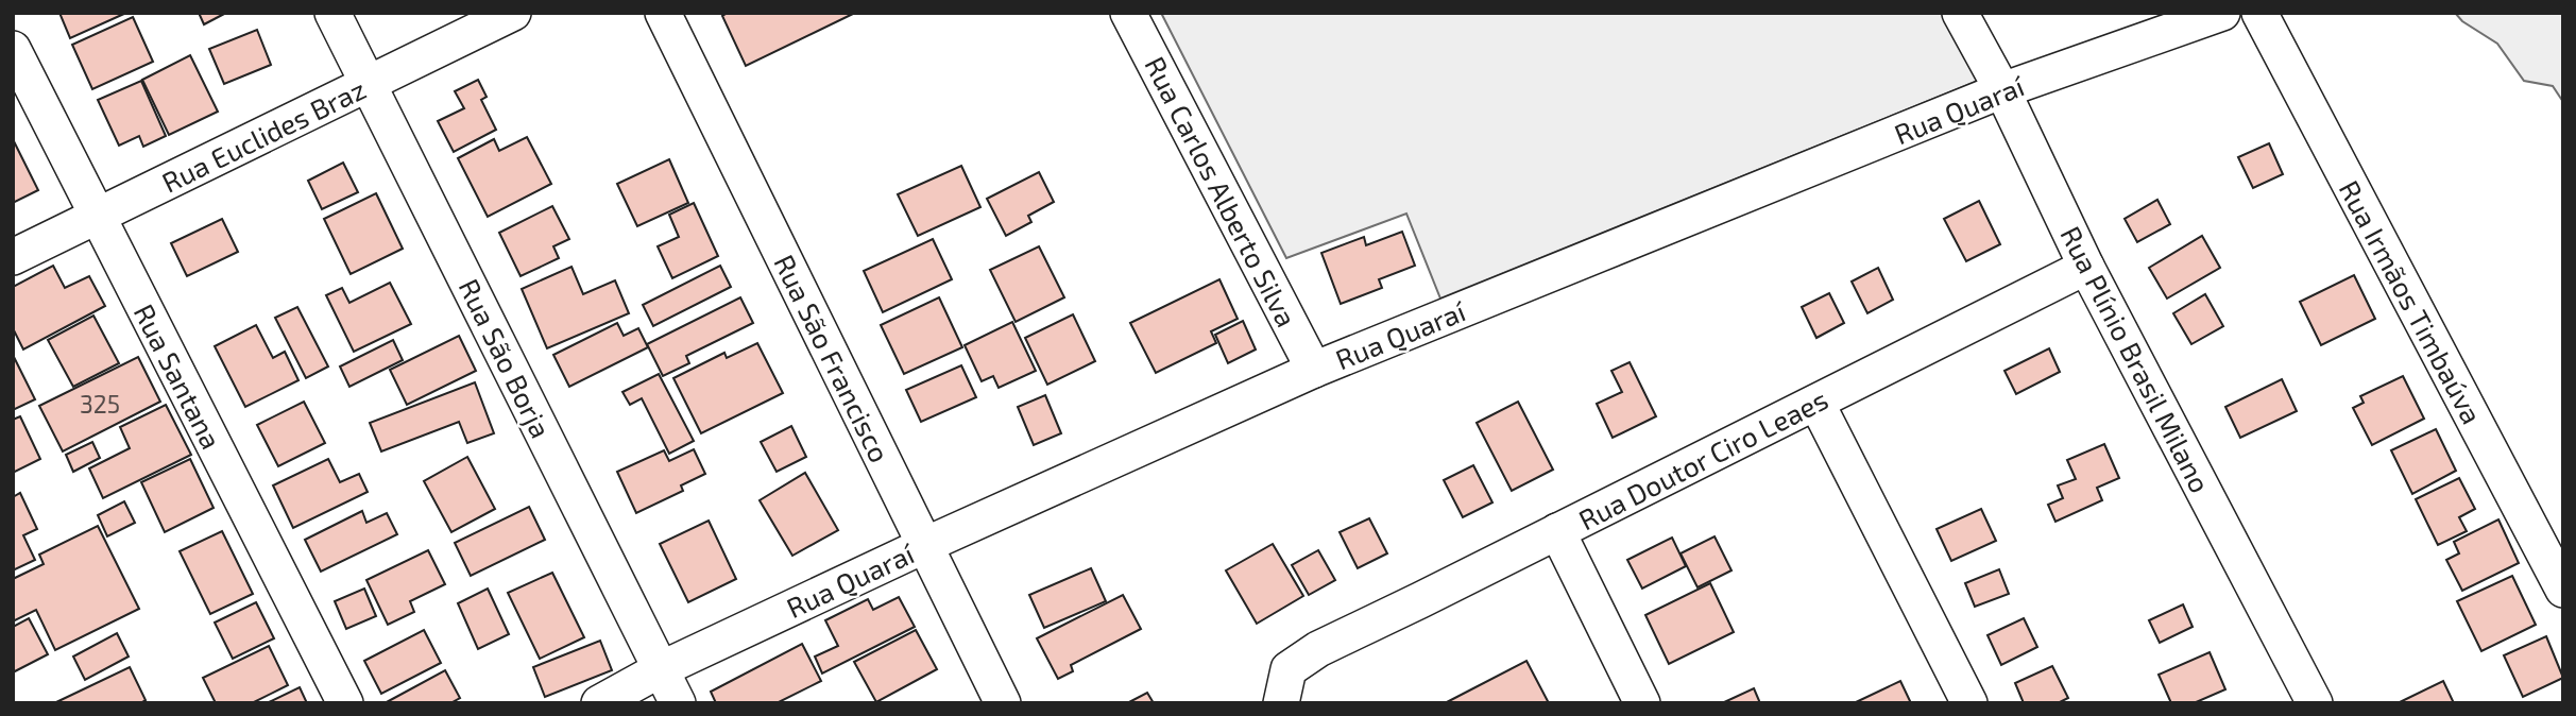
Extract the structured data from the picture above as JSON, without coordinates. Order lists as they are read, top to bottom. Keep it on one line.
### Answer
{"streets":{"street":["Rua Quaraí","Rua Euclides Braz","Rua Carlos Alberto Silva","Rua Irmãos Timbaúva","Rua São Borja","Rua São Francisco","Rua Plínio Brasil Milano","Rua Santana","Rua Doutor Ciro Leaes"]},"crossings":[["Rua Quaraí","Rua Carlos Alberto Silva"],["Rua Quaraí","Rua São Borja"],["Rua Quaraí","Rua São Francisco"],["Rua Quaraí","Rua Plínio Brasil Milano"],["Rua Euclides Braz","Rua São Borja"],["Rua Euclides Braz","Rua Santana"],["Rua Plínio Brasil Milano","Rua Doutor Ciro Leaes"]],"house_numbers":["325"]}
